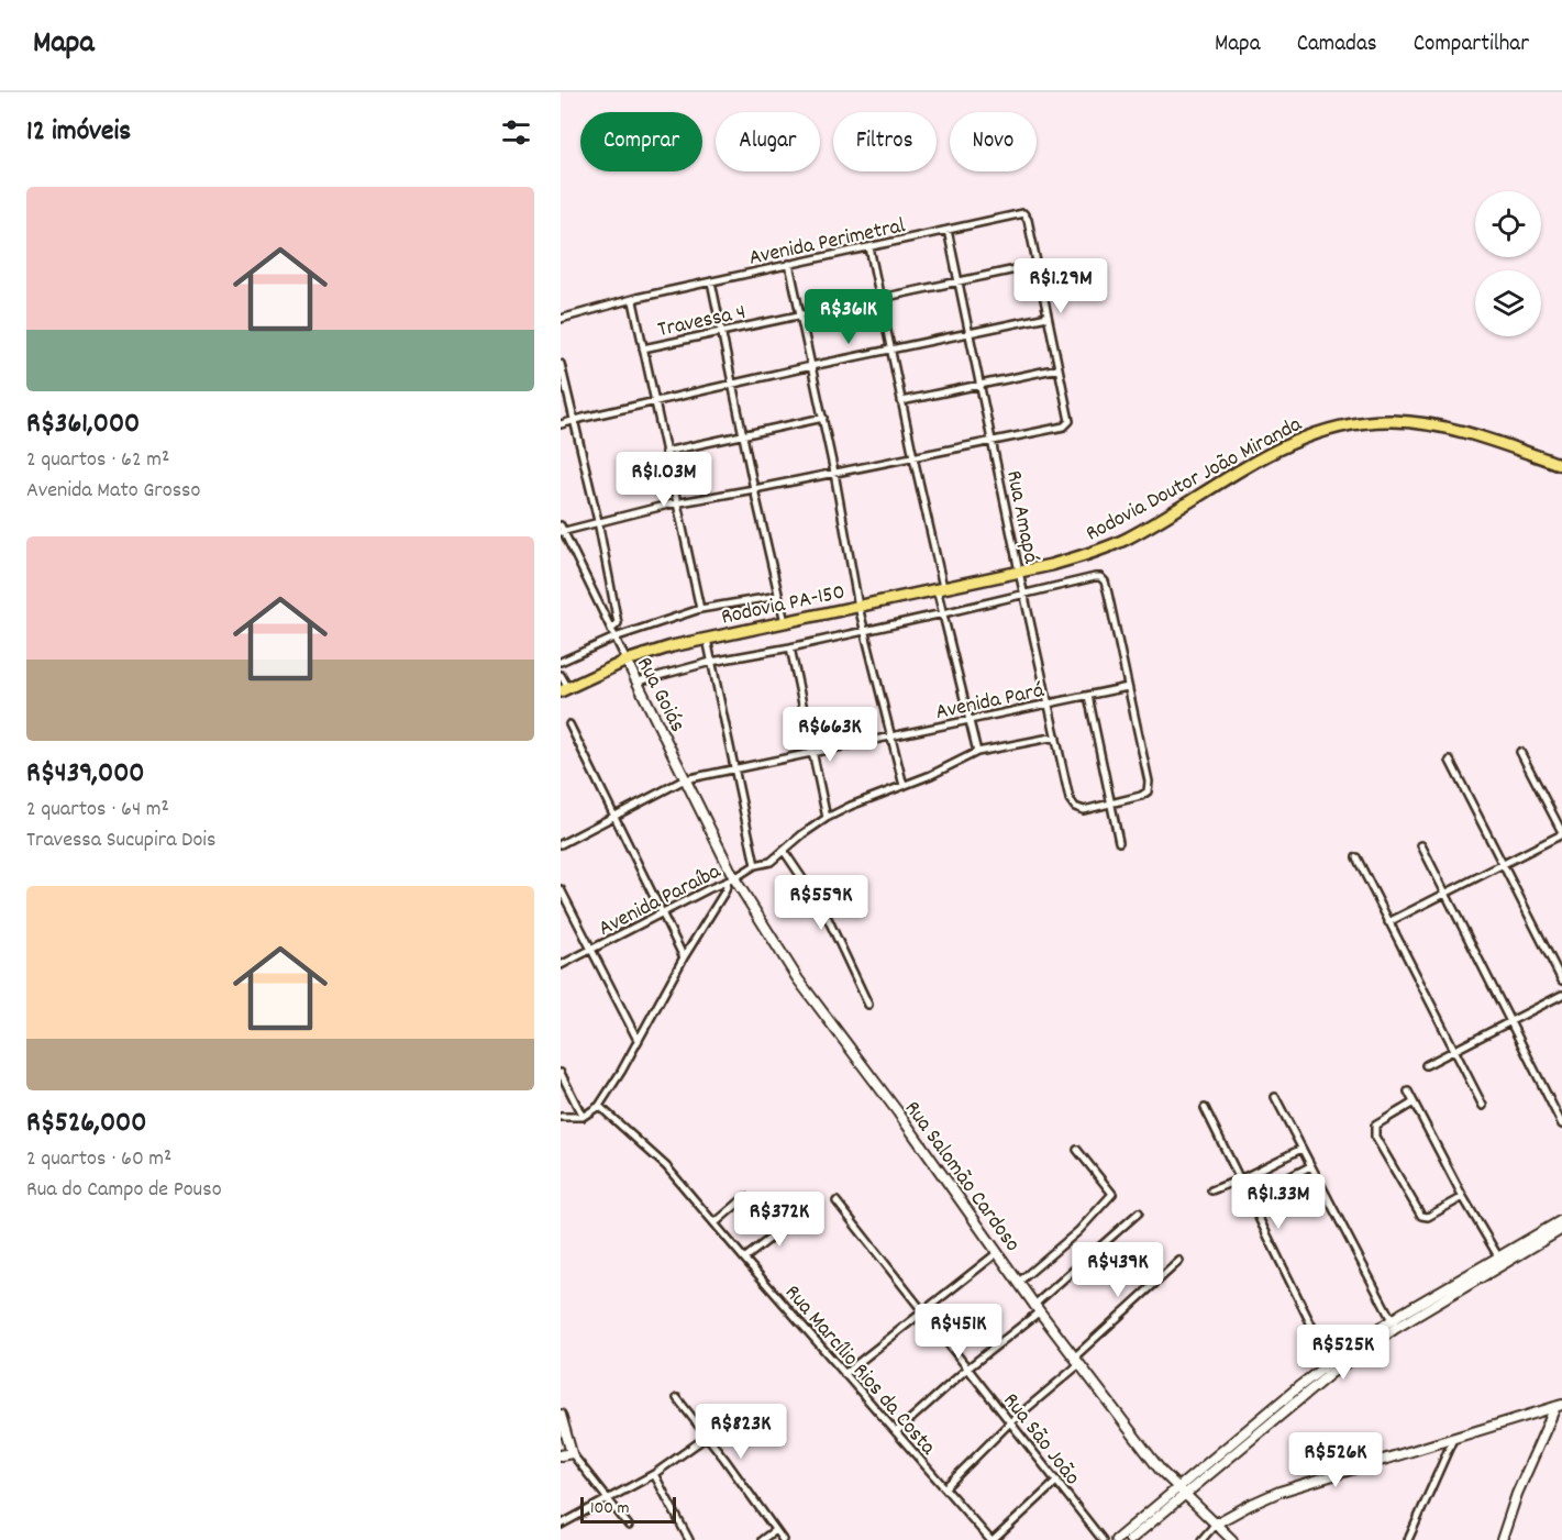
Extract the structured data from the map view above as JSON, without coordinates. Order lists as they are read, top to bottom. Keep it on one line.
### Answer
{"streets":{"highway":["Rodovia Doutor João Miranda","Rodovia PA-150"],"street":["Avenida Perimetral","Travessa 4","Rua Amapá","Rua Goiás","Avenida Pará","Avenida Paraíba","Rua Salomão Cardoso","Rua Marcílio Rios da Costa","Rua São João"]},"crossings":[["Avenida Perimetral","Travessa 4"],["Avenida Perimetral","Rua Amapá"],["Travessa 4","Rua Amapá"],["Rodovia Doutor João Miranda","Rua Amapá"],["Rodovia Doutor João Miranda","Rodovia PA-150"],["Rua Amapá","Rodovia PA-150"],["Rua Amapá","Avenida Pará"],["Rua Amapá","Avenida Paraíba"],["Rodovia PA-150","Rua Goiás"],["Rua Goiás","Avenida Pará"],["Rua Goiás","Avenida Paraíba"],["Rua Goiás","Rua Salomão Cardoso"],["Avenida Paraíba","Rua Salomão Cardoso"]],"scale_bar":"100 m","page":{"header":"Mapa","nav":["Mapa","Camadas","Compartilhar"],"heading":"12 imóveis","chip":["Comprar","Alugar","Filtros","Novo"],"list":[{"name":"R$361,000","note":"2 quartos · 62 m² · Avenida Mato Grosso"},{"name":"R$439,000","note":"2 quartos · 64 m² · Travessa Sucupira Dois"},{"name":"R$526,000","note":"2 quartos · 60 m² · Rua do Campo de Pouso"}],"price":["R$1.29M","R$361K","R$1.03M","R$663K","R$559K","R$1.33M","R$372K","R$439K","R$451K","R$525K","R$823K","R$526K"],"scale":"100 m"}}
